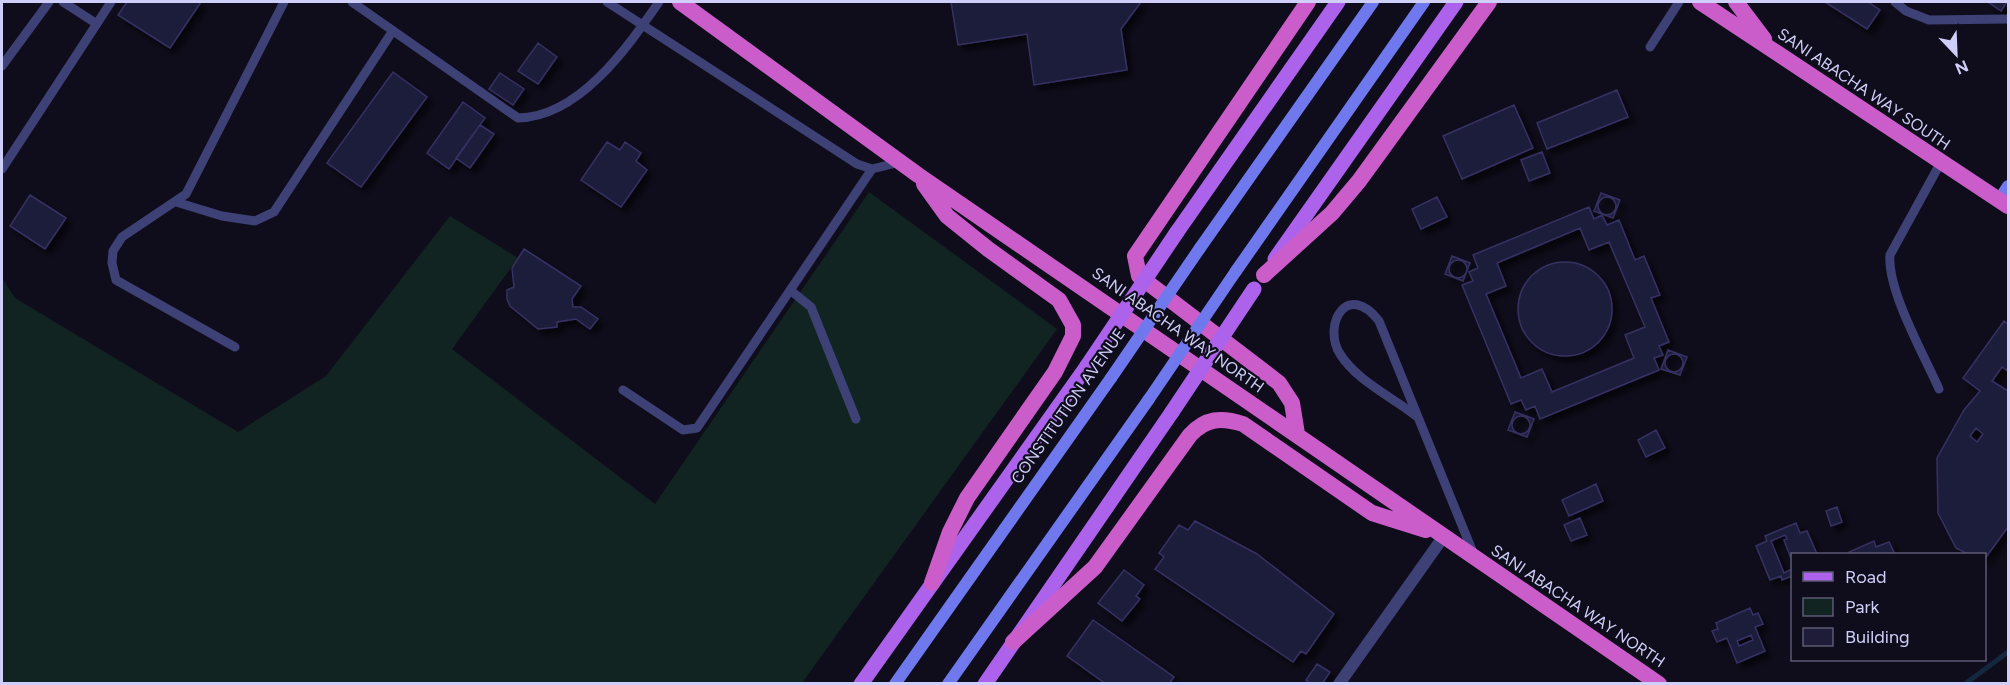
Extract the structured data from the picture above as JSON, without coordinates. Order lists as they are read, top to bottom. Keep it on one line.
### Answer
{"streets":{"highway":["SANI ABACHA WAY SOUTH","SANI ABACHA WAY NORTH"],"main road":["CONSTITUTION AVENUE"]},"legend":["Road","Park","Building"],"north":"bottom right"}
